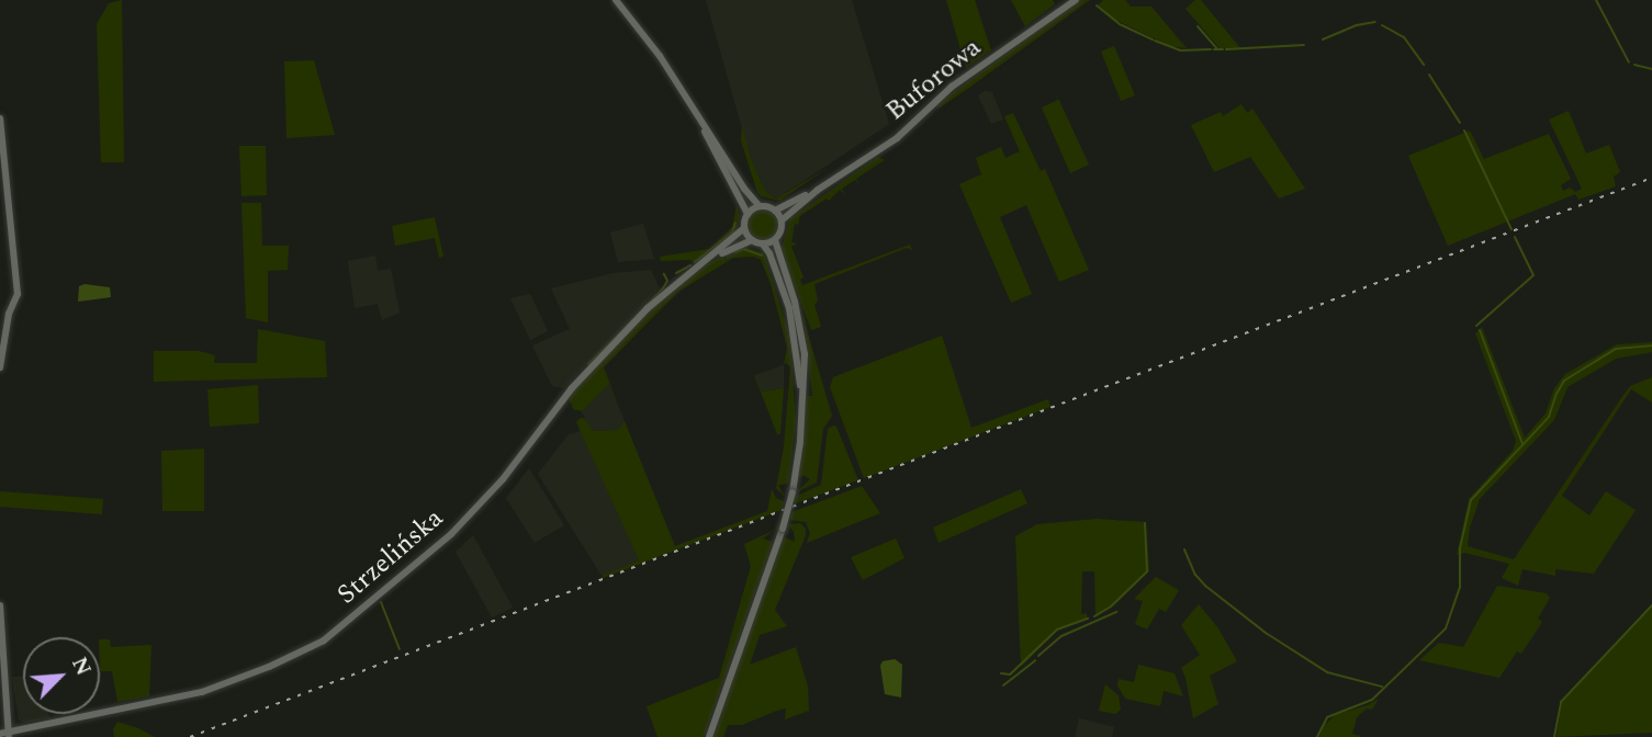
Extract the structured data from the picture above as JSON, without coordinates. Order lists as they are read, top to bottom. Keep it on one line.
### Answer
{"streets":{"main road":["Buforowa","Strzelińska"]},"crossings":[["Buforowa","Strzelińska"]],"north":"top right"}
